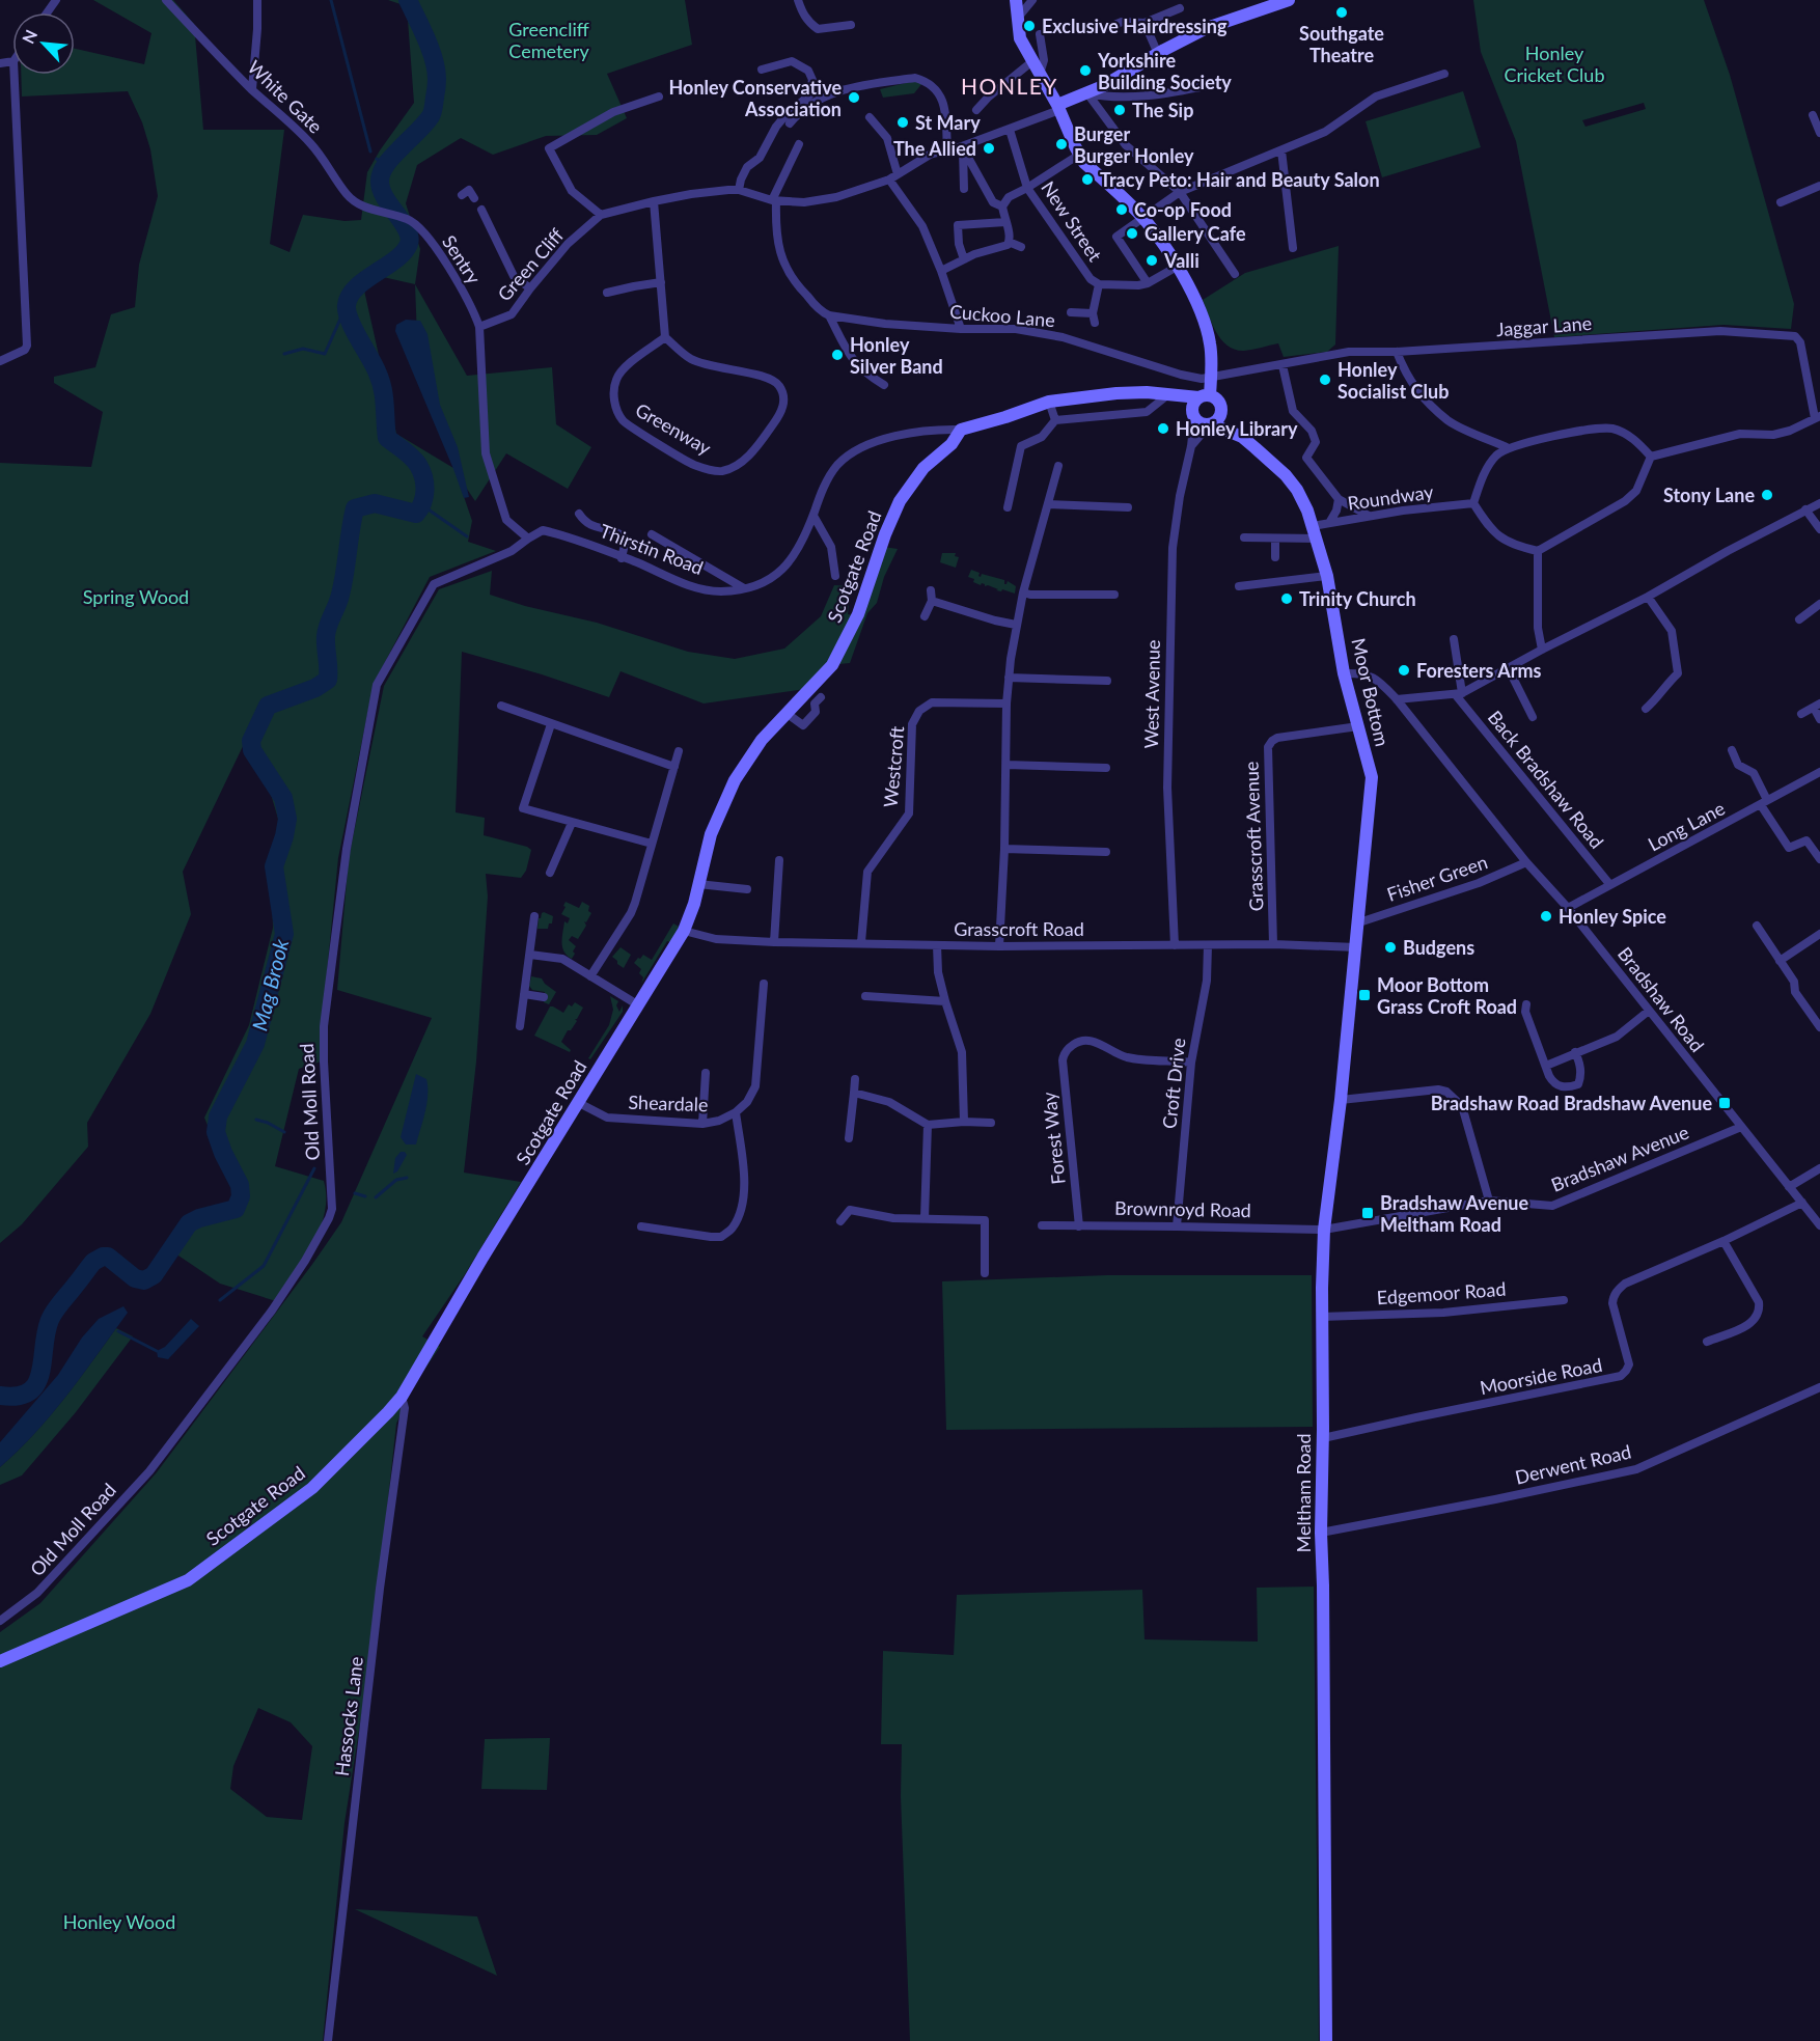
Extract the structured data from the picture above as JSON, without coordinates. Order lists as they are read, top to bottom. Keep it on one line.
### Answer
{"streets":{"street":["White Gate","New Street","Sentry","Green Cliff","Cuckoo Lane","Jaggar Lane","Greenway","Roundway","Thirstin Road","Scotgate Road","Moor Bottom","West Avenue","Westcroft","Back Bradshaw Road","Long Lane","Grasscroft Avenue","Fisher Green","Grasscroft Road","Bradshaw Road","Croft Drive","Old Moll Road","Sheardale","Forest Way","Bradshaw Avenue","Brownroyd Road","Edgemoor Road","Moorside Road","Derwent Road","Meltham Road","Hassocks Lane"]},"crossings":[["White Gate","Sentry"],["Sentry","Green Cliff"],["Cuckoo Lane","Jaggar Lane"],["Roundway","Moor Bottom"],["Thirstin Road","Scotgate Road"],["Thirstin Road","Moor Bottom"],["Thirstin Road","West Avenue"],["Thirstin Road","Old Moll Road"],["Scotgate Road","Grasscroft Road"],["Scotgate Road","Sheardale"],["Scotgate Road","Hassocks Lane"],["Moor Bottom","West Avenue"],["Moor Bottom","Grasscroft Avenue"],["Moor Bottom","Fisher Green"],["Moor Bottom","Grasscroft Road"],["Moor Bottom","Bradshaw Road"],["Moor Bottom","Meltham Road"],["West Avenue","Grasscroft Road"],["Westcroft","Grasscroft Road"],["Back Bradshaw Road","Long Lane"],["Long Lane","Bradshaw Road"],["Grasscroft Avenue","Grasscroft Road"],["Fisher Green","Bradshaw Road"],["Grasscroft Road","Croft Drive"],["Grasscroft Road","Meltham Road"],["Bradshaw Road","Bradshaw Avenue"],["Bradshaw Road","Moorside Road"],["Croft Drive","Forest Way"],["Croft Drive","Brownroyd Road"],["Forest Way","Brownroyd Road"],["Bradshaw Avenue","Brownroyd Road"],["Bradshaw Avenue","Meltham Road"],["Brownroyd Road","Meltham Road"],["Edgemoor Road","Meltham Road"],["Moorside Road","Meltham Road"],["Derwent Road","Meltham Road"]],"districts":["HONLEY"],"water":["Mag Brook"],"parks":["Greencliff Cemetery","Honley Cricket Club","Spring Wood","Honley Wood"],"places":{"other":["Southgate Theatre","Exclusive Hairdressing","Yorkshire Building Society","Honley Conservative Association","The Sip","St Mary","Burger Burger Honley","The Allied","Tracy Peto: Hair and Beauty Salon","Co-op Food","Gallery Cafe","Valli","Honley Silver Band","Honley Socialist Club","Honley Library","Stony Lane","Trinity Church","Foresters Arms","Honley Spice","Budgens"],"transit":["Moor Bottom Grass Croft Road","Bradshaw Road Bradshaw Avenue","Bradshaw Avenue Meltham Road"]},"north":"top left"}
